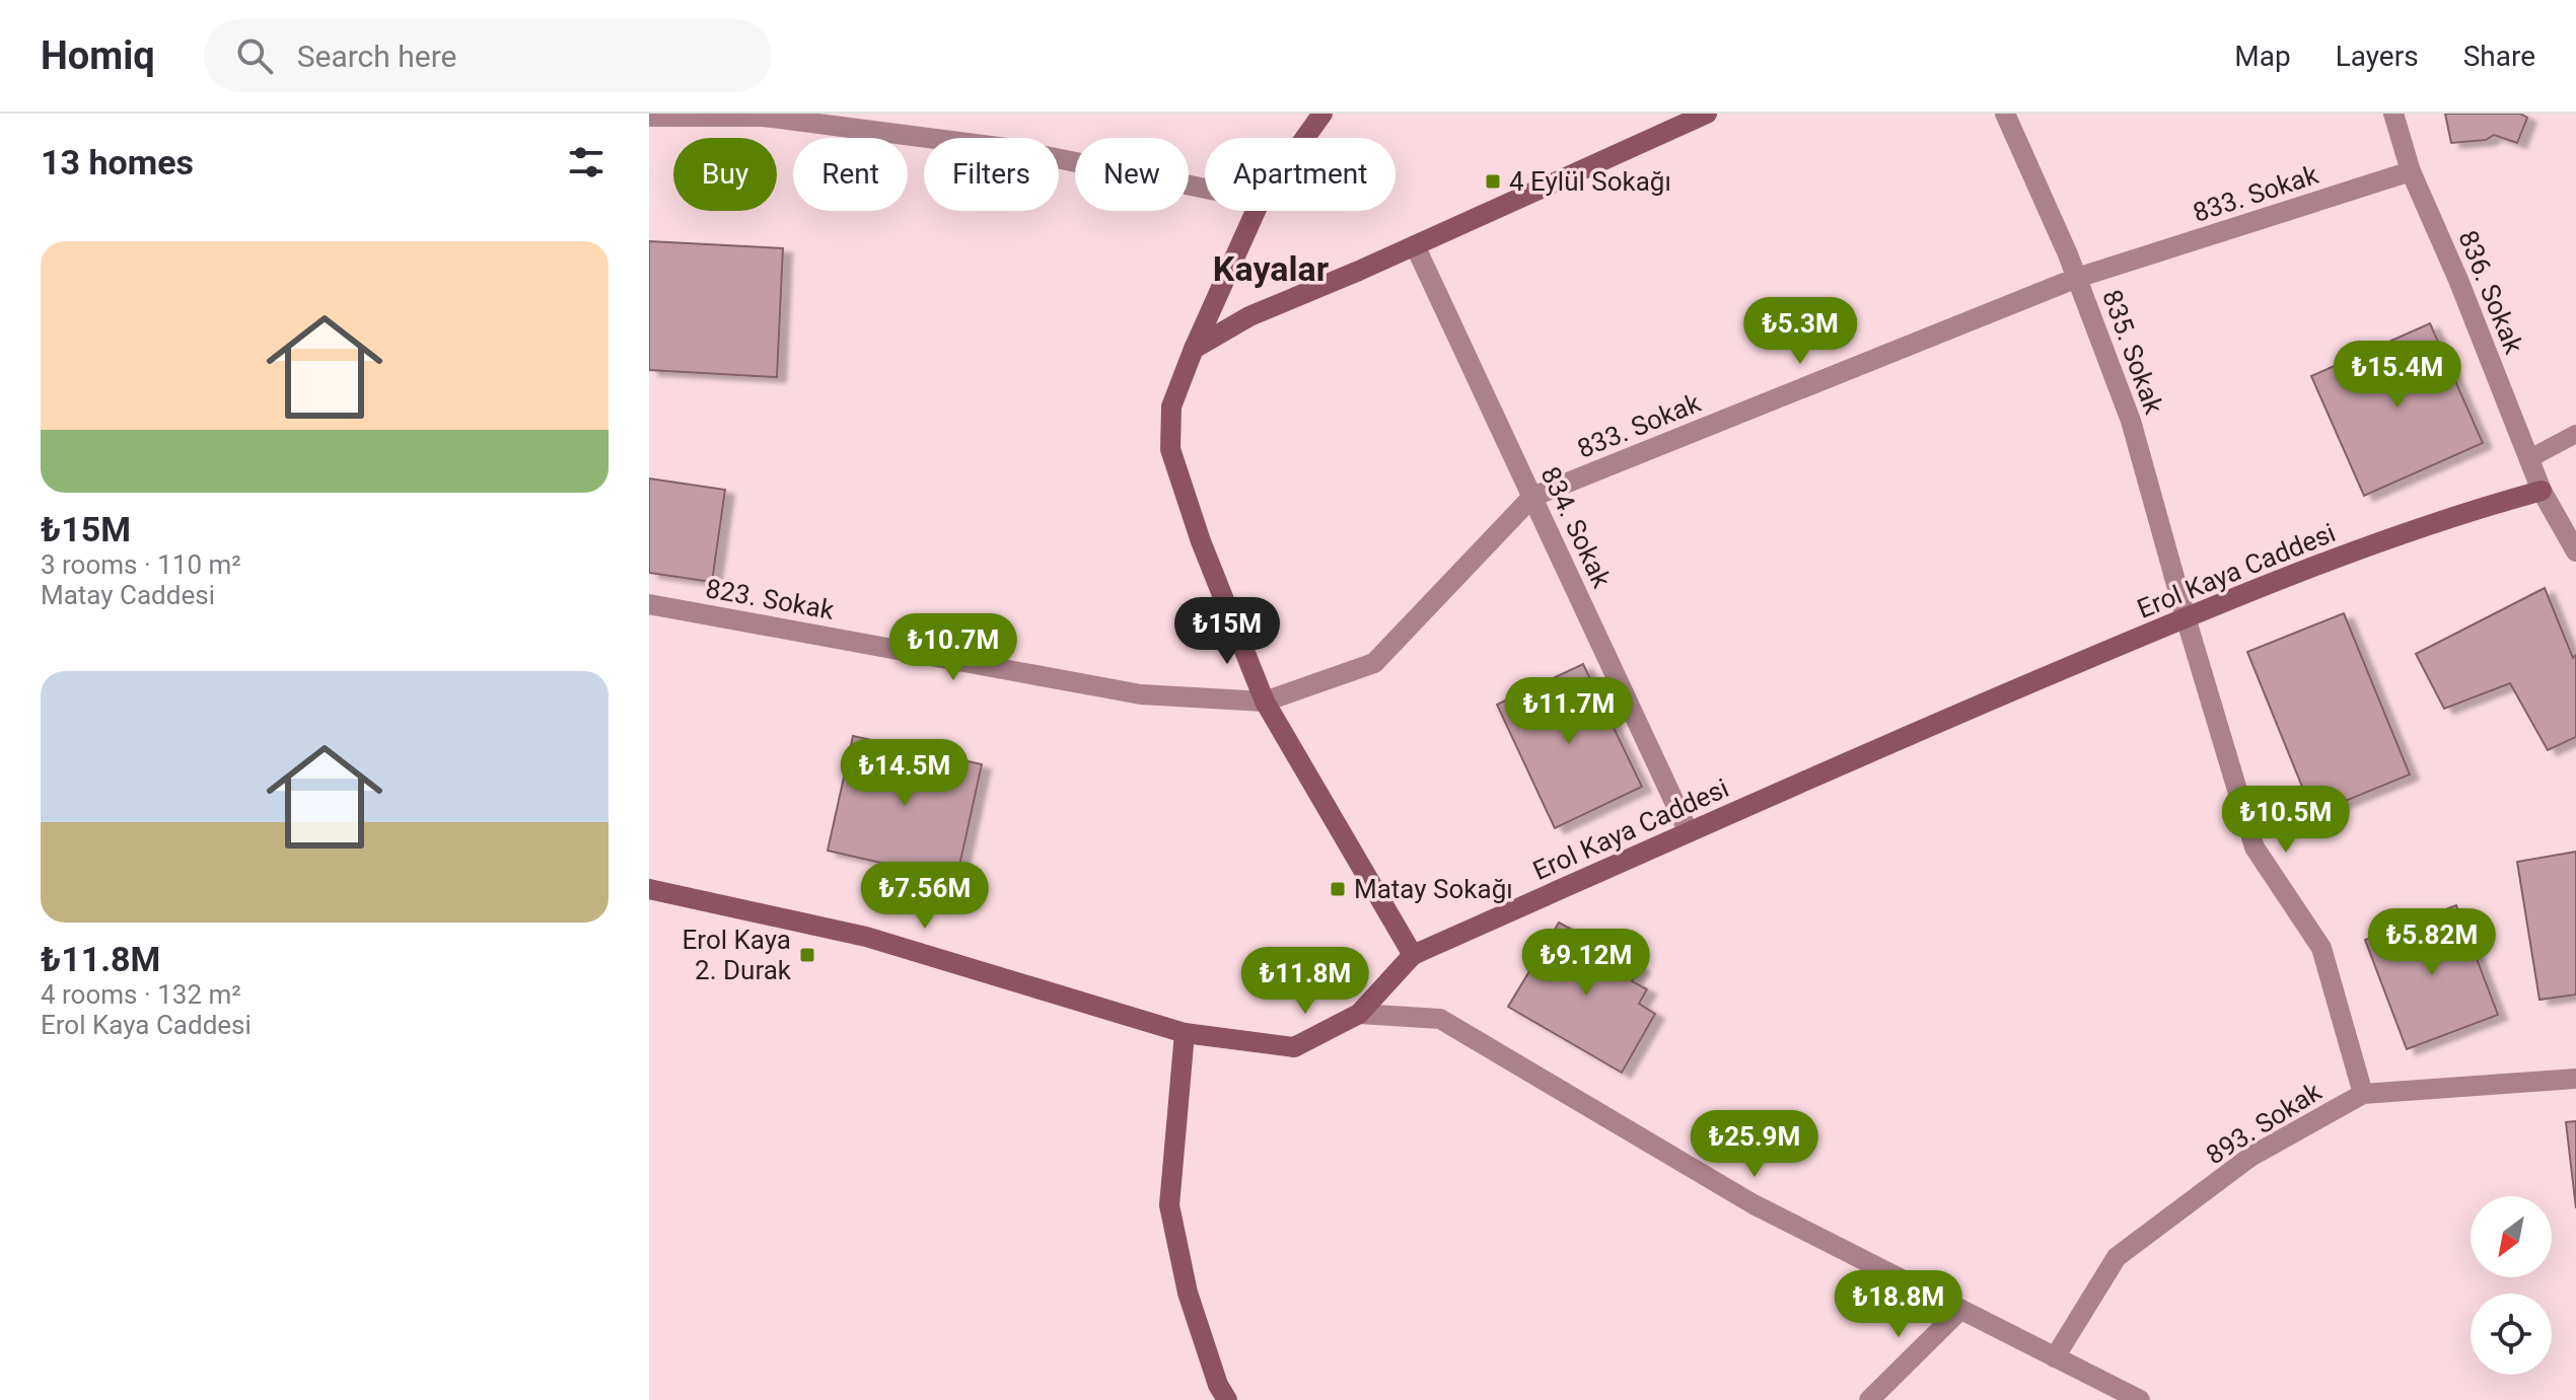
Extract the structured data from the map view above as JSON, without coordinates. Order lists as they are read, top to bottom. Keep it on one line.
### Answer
{"streets":{"street":["833. Sokak","836. Sokak","835. Sokak","834. Sokak","Erol Kaya Caddesi","823. Sokak","893. Sokak"]},"crossings":[["833. Sokak","836. Sokak"],["833. Sokak","835. Sokak"],["833. Sokak","834. Sokak"],["833. Sokak","823. Sokak"],["836. Sokak","Erol Kaya Caddesi"],["835. Sokak","Erol Kaya Caddesi"],["835. Sokak","893. Sokak"],["834. Sokak","Erol Kaya Caddesi"]],"districts":["Kayalar"],"places":{"transit":["4 Eylül Sokağı","Matay Sokağı","Erol Kaya 2. Durak"]},"north":"bottom left","page":{"header":"Homiq","search":"Search here","nav":["Map","Layers","Share"],"heading":"13 homes","chip":["Buy","Rent","Filters","New","Apartment"],"list":[{"name":"₺15M","note":"3 rooms · 110 m² · Matay Caddesi"},{"name":"₺11.8M","note":"4 rooms · 132 m² · Erol Kaya Caddesi"}],"price":["₺5.3M","₺15.4M","₺15M","₺10.7M","₺11.7M","₺14.5M","₺10.5M","₺7.56M","₺5.82M","₺9.12M","₺11.8M","₺25.9M","₺18.8M"]}}
